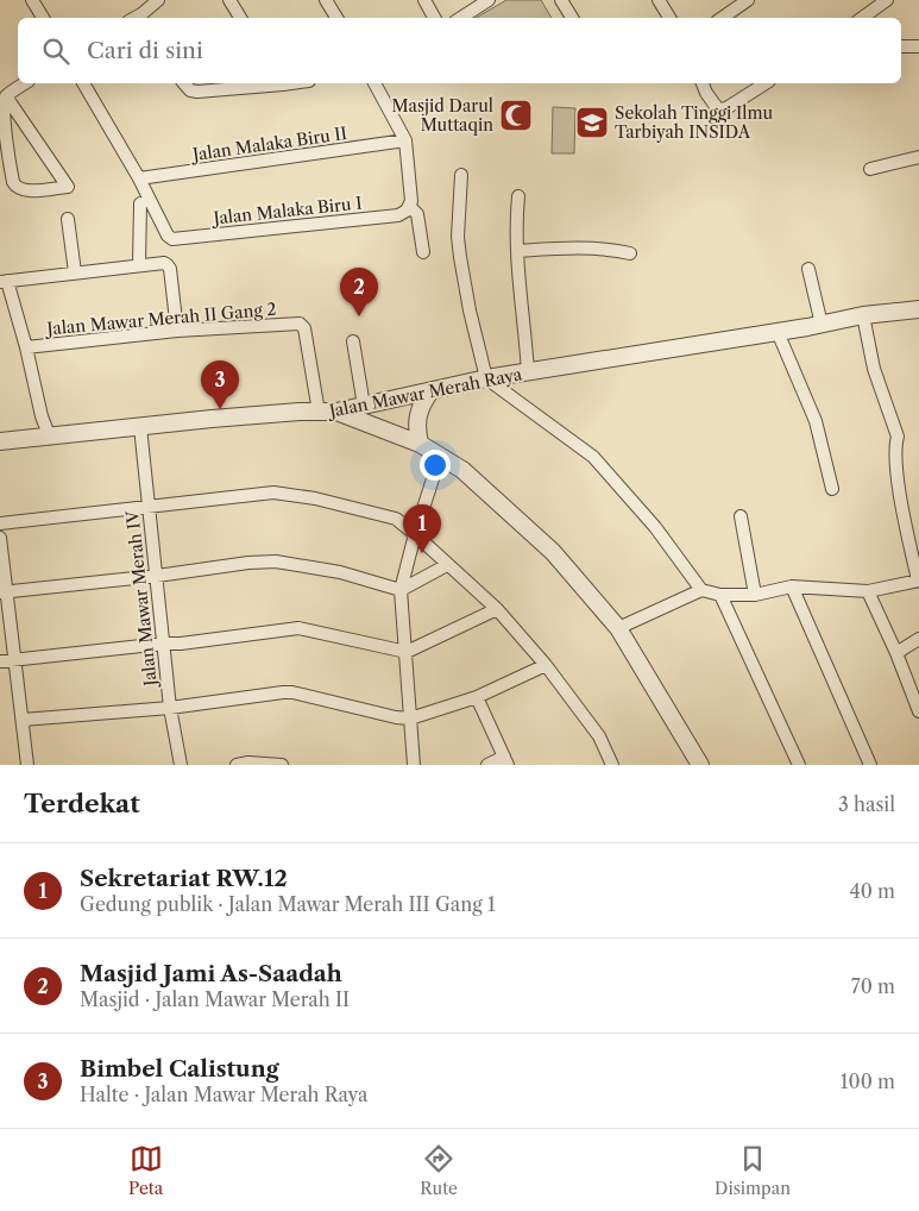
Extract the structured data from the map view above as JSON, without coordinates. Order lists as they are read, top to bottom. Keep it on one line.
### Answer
{"streets":{"street":["Jalan Malaka Biru II","Jalan Malaka Biru I","Jalan Mawar Merah II Gang 2","Jalan Mawar Merah Raya","Jalan Mawar Merah IV"]},"crossings":[["Jalan Malaka Biru II","Jalan Malaka Biru I"],["Jalan Mawar Merah II Gang 2","Jalan Mawar Merah Raya"],["Jalan Mawar Merah Raya","Jalan Mawar Merah IV"]],"places":{"mosque":["Masjid Darul Muttaqin"],"school or university":["Sekolah Tinggi Ilmu Tarbiyah INSIDA"]},"page":{"search":"Cari di sini","pins":["2","3","1"],"heading":["Terdekat","3 hasil"],"list":[{"mark":"1","name":"Sekretariat RW.12","note":"Gedung publik · Jalan Mawar Merah III Gang 1","value":"40 m"},{"mark":"2","name":"Masjid Jami As-Saadah","note":"Masjid · Jalan Mawar Merah II","value":"70 m"},{"mark":"3","name":"Bimbel Calistung","note":"Halte · Jalan Mawar Merah Raya","value":"100 m"}],"nav":["Peta","Rute","Disimpan"]}}
